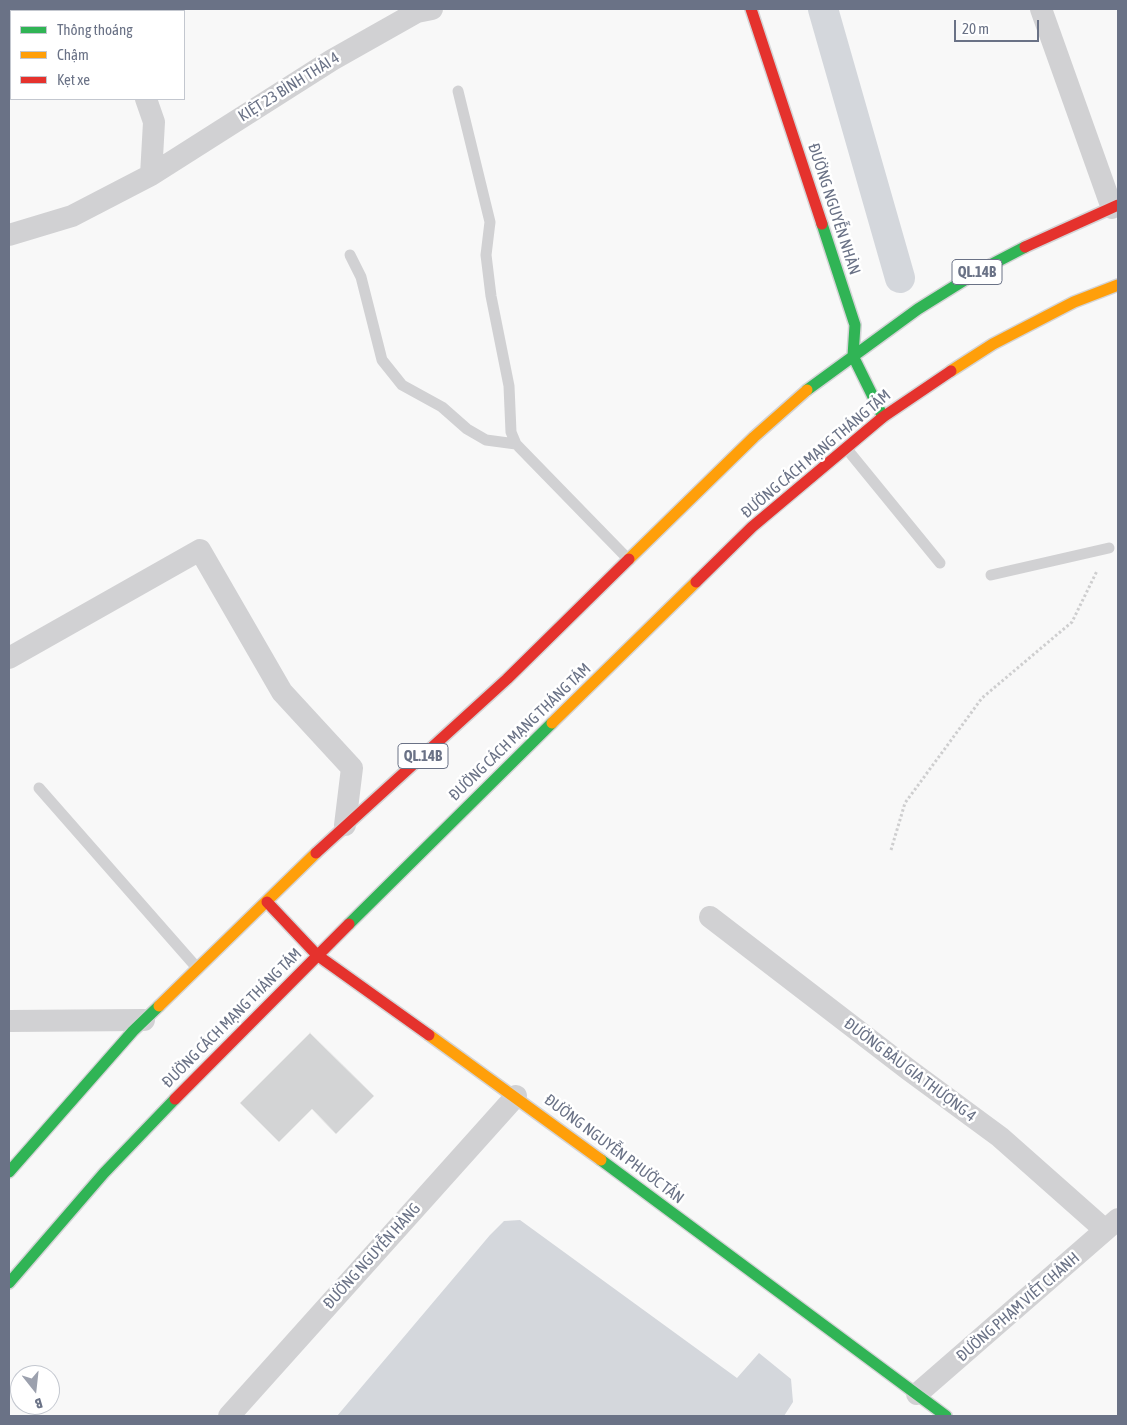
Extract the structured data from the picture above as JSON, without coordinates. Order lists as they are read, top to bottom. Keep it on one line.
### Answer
{"streets":{"main road":["ĐƯỜNG NGUYỄN NHÀN","QL.14B","ĐƯỜNG CÁCH MẠNG THÁNG TÁM","ĐƯỜNG NGUYỄN PHƯỚC TẤN"],"street":["KIỆT 23 BÌNH THÁI 4","ĐƯỜNG BÀU GIA THƯỢNG 4","ĐƯỜNG NGUYỄN HÀNG","ĐƯỜNG PHẠM VIẾT CHÁNH"]},"crossings":[["ĐƯỜNG NGUYỄN NHÀN","QL.14B"],["ĐƯỜNG NGUYỄN NHÀN","ĐƯỜNG CÁCH MẠNG THÁNG TÁM"],["QL.14B","ĐƯỜNG NGUYỄN PHƯỚC TẤN"],["ĐƯỜNG CÁCH MẠNG THÁNG TÁM","ĐƯỜNG NGUYỄN PHƯỚC TẤN"],["ĐƯỜNG BÀU GIA THƯỢNG 4","ĐƯỜNG PHẠM VIẾT CHÁNH"],["ĐƯỜNG NGUYỄN PHƯỚC TẤN","ĐƯỜNG NGUYỄN HÀNG"],["ĐƯỜNG NGUYỄN PHƯỚC TẤN","ĐƯỜNG PHẠM VIẾT CHÁNH"]],"legend":["Thông thoáng","Chậm","Kẹt xe"],"scale_bar":"20 m","north":"bottom"}
